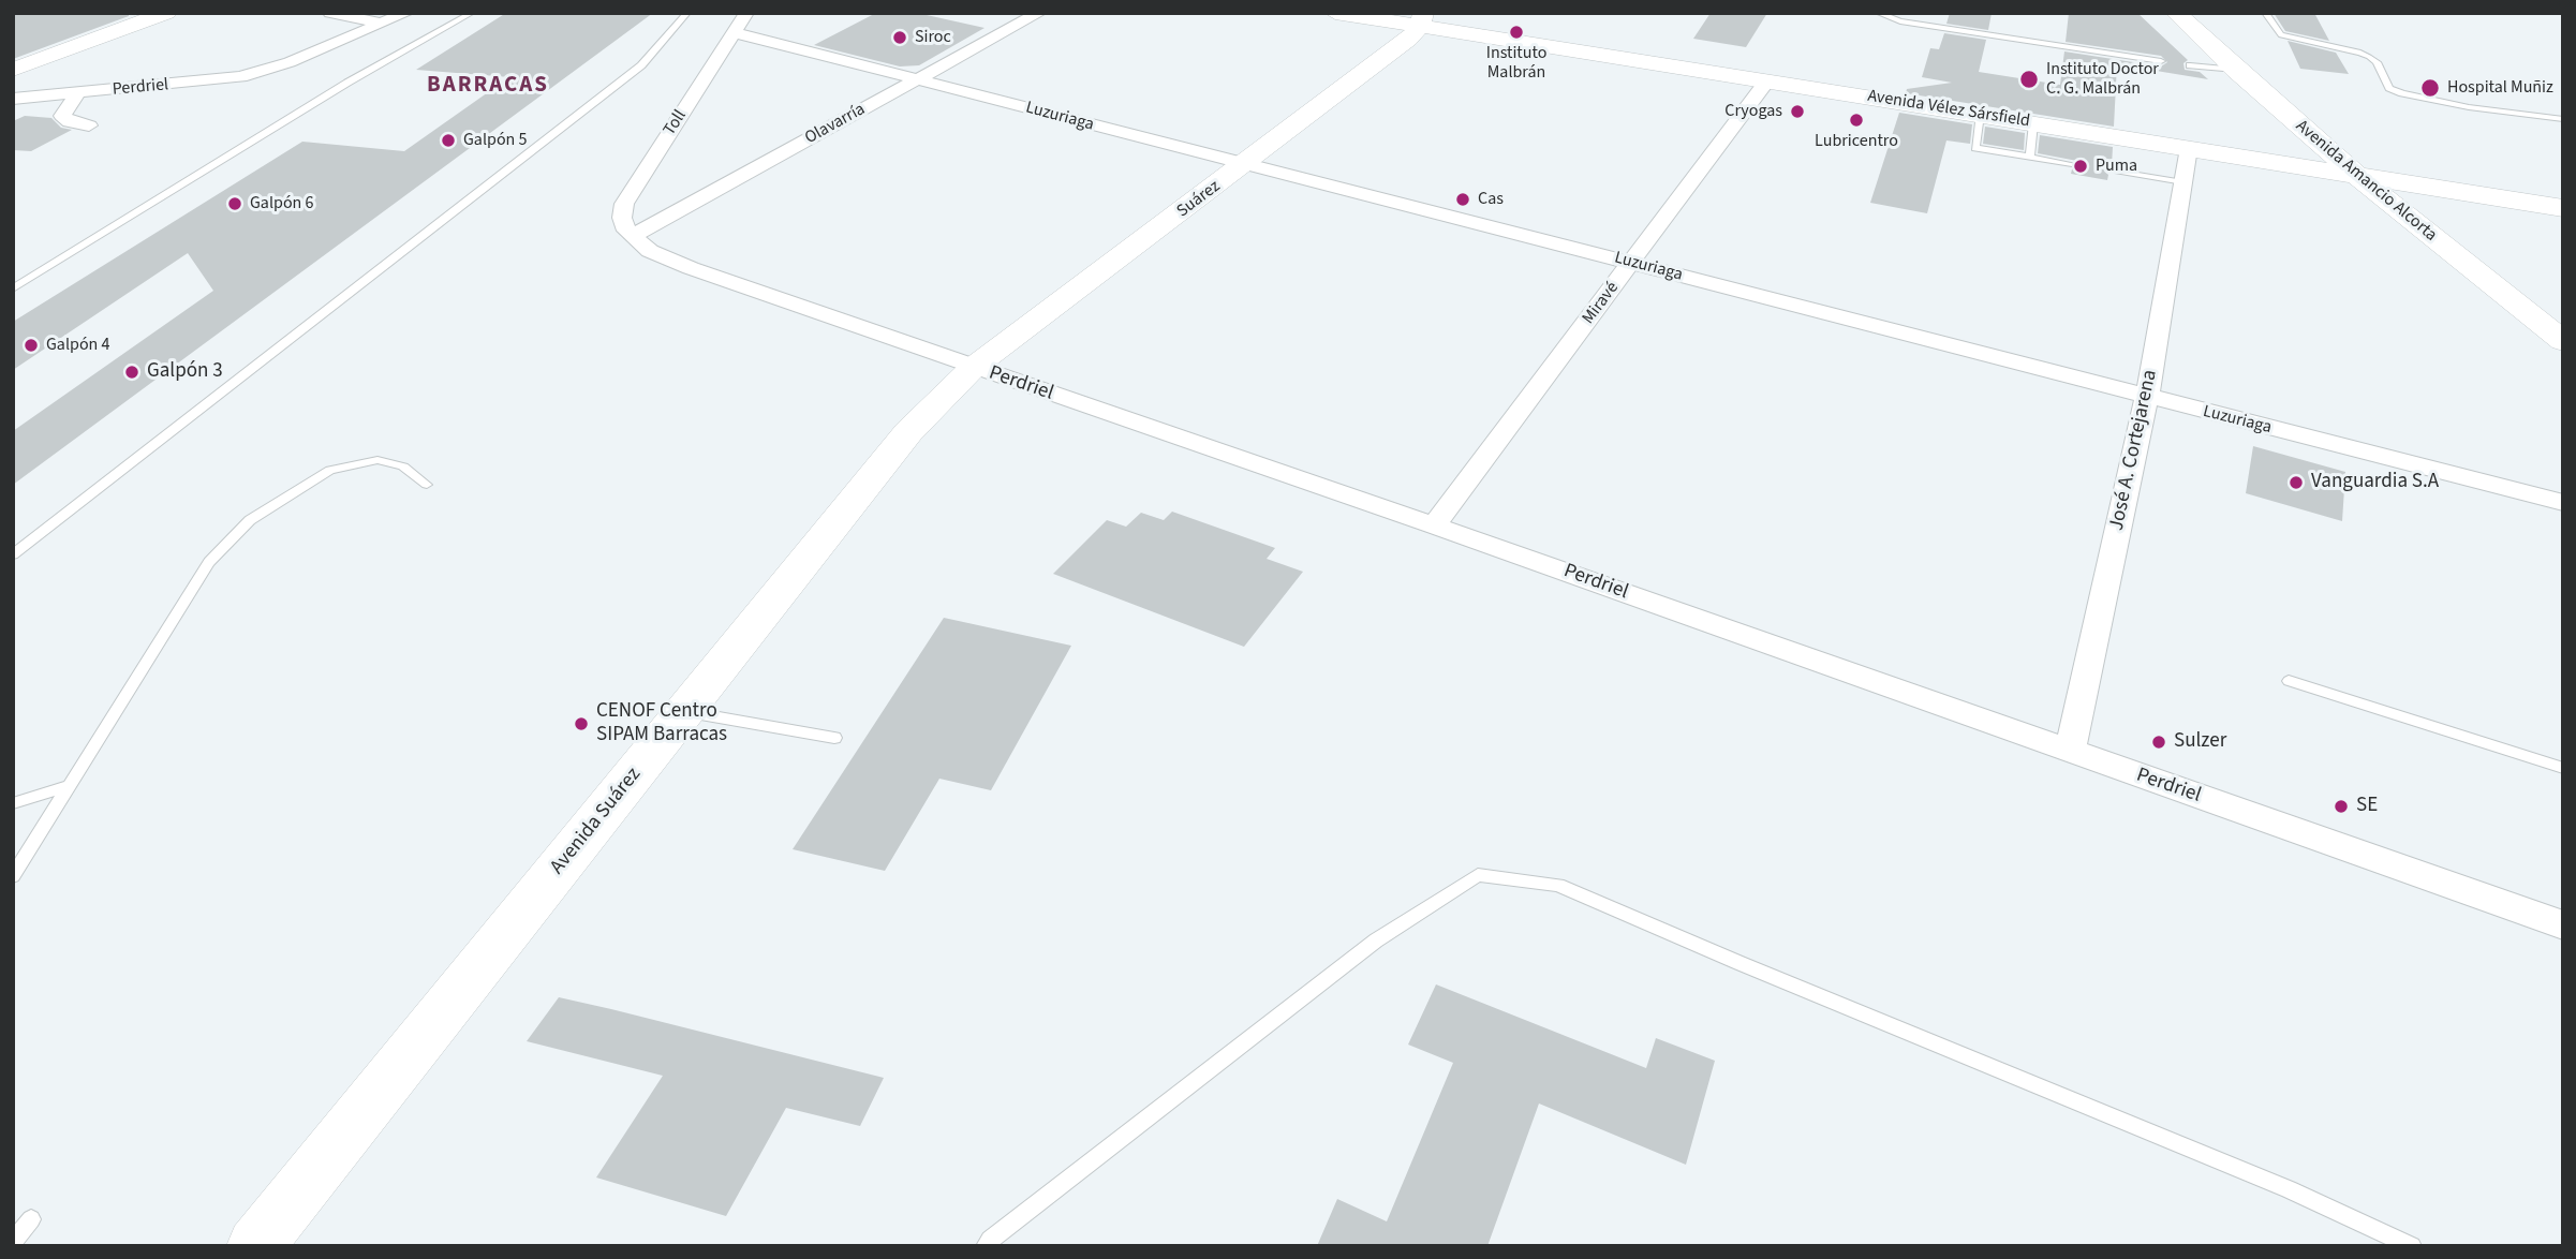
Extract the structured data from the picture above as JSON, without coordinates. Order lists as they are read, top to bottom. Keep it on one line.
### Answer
{"streets":{"main road":["Avenida Vélez Sársfield","Avenida Amancio Alcorta","Suárez","Avenida Suárez"],"street":["Perdriel","Luzuriaga","Toll","Olavarría","Miravé","José A. Cortejarena"]},"crossings":[["Perdriel","Toll"],["Perdriel","Olavarría"],["Perdriel","Suárez"],["Perdriel","Miravé"],["Perdriel","José A. Cortejarena"],["Perdriel","Avenida Suárez"],["Avenida Vélez Sársfield","Avenida Amancio Alcorta"],["Avenida Vélez Sársfield","Suárez"],["Avenida Vélez Sársfield","Miravé"],["Avenida Vélez Sársfield","José A. Cortejarena"],["Luzuriaga","Toll"],["Luzuriaga","Olavarría"],["Luzuriaga","Suárez"],["Luzuriaga","Miravé"],["Luzuriaga","José A. Cortejarena"],["Toll","Olavarría"],["Suárez","Avenida Suárez"]],"districts":["BARRACAS"],"places":["Instituto Malbrán","Siroc","Instituto Doctor C. G. Malbrán","Hospital Muñiz","Cryogas","Lubricentro","Galpón 5","Puma","Cas","Galpón 6","Galpón 4","Galpón 3","Vanguardia S.A","CENOF Centro SIPAM Barracas","Sulzer","SE"]}
